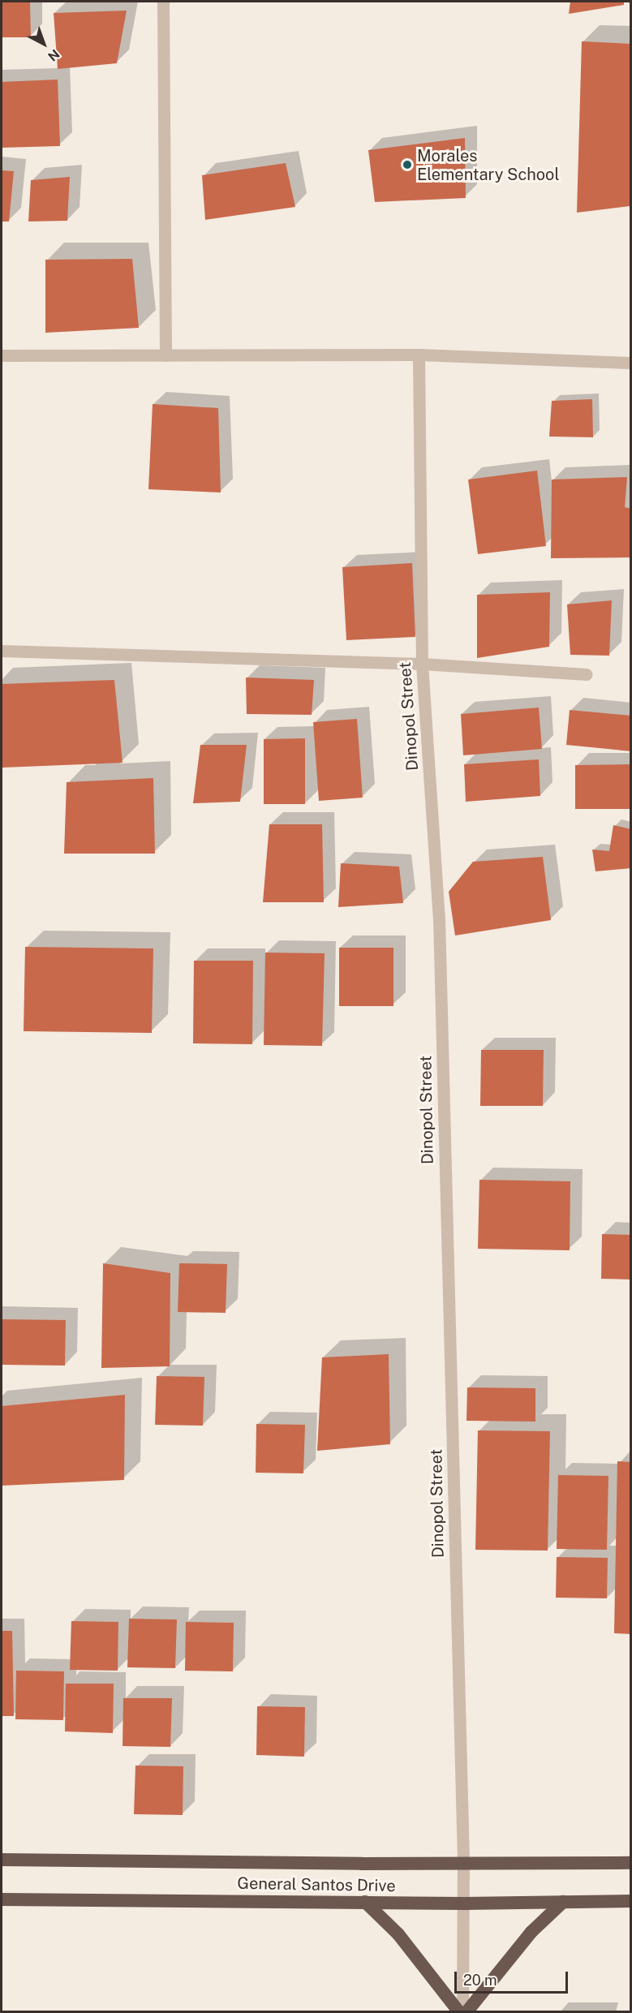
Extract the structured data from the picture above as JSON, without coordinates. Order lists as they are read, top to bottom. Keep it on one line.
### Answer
{"streets":{"highway":["General Santos Drive"],"street":["Dinopol Street"]},"crossings":[["Dinopol Street","General Santos Drive"]],"places":["Morales Elementary School"],"scale_bar":"20 m","north":"bottom right"}
